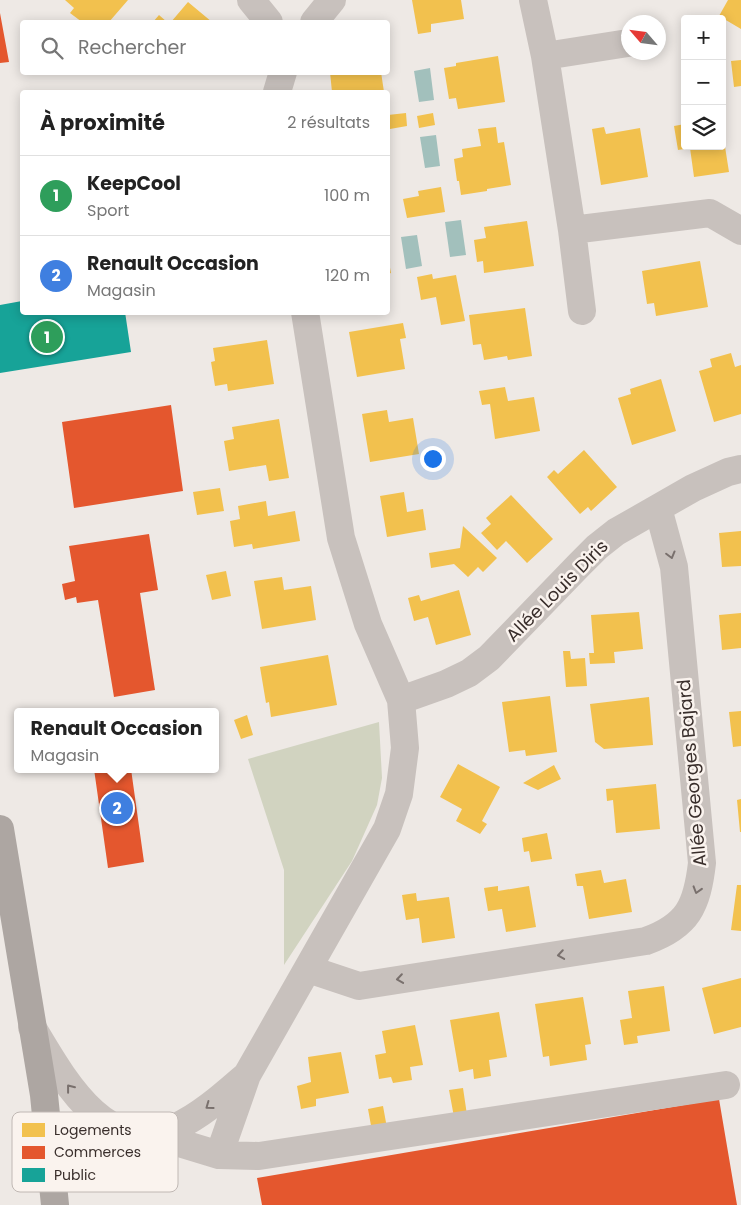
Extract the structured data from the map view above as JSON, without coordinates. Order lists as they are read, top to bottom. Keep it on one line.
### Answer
{"streets":{"street":["Allée Louis Diris","Allée Georges Bajard"]},"crossings":[["Allée Louis Diris","Allée Georges Bajard"]],"legend":["Logements","Commerces","Public"],"north":"top left","page":{"map_buttons":["+","−"],"search":"Rechercher","heading":["À proximité","2 résultats"],"list":[{"mark":"1","name":"KeepCool","note":"Sport","value":"100 m"},{"mark":"2","name":"Renault Occasion","note":"Magasin","value":"120 m"}],"pins":["1","2"],"popup":["Renault Occasion","Magasin"]}}
